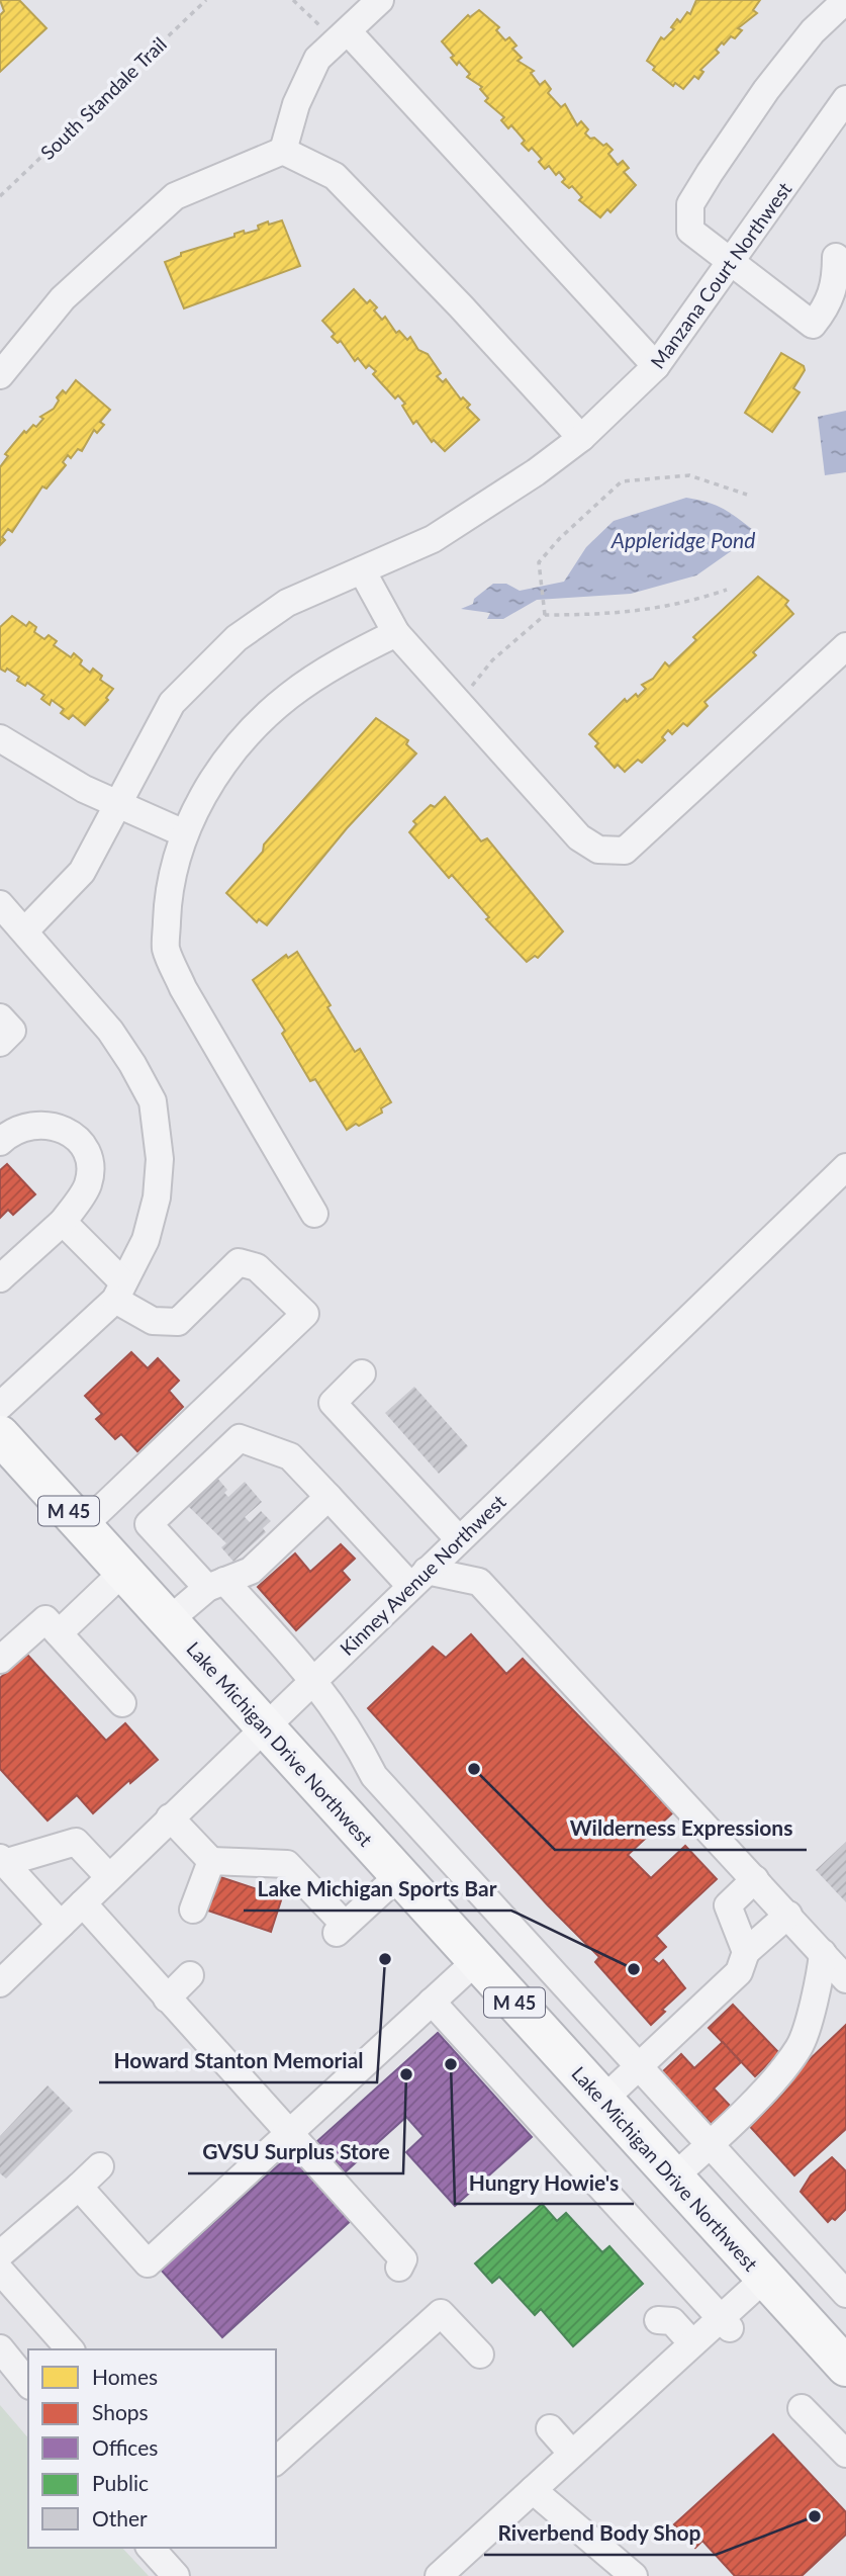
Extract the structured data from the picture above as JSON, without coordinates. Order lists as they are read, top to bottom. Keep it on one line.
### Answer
{"streets":{"highway":["M 45","Lake Michigan Drive Northwest"],"street":["Manzana Court Northwest","Kinney Avenue Northwest"],"path":["South Standale Trail"]},"crossings":[["Kinney Avenue Northwest","Lake Michigan Drive Northwest"]],"water":["Appleridge Pond"],"places":["Wilderness Expressions","Howard Stanton Memorial","Lake Michigan Sports Bar","Hungry Howie's","GVSU Surplus Store","Riverbend Body Shop"],"legend":["Homes","Shops","Offices","Public","Other"]}
